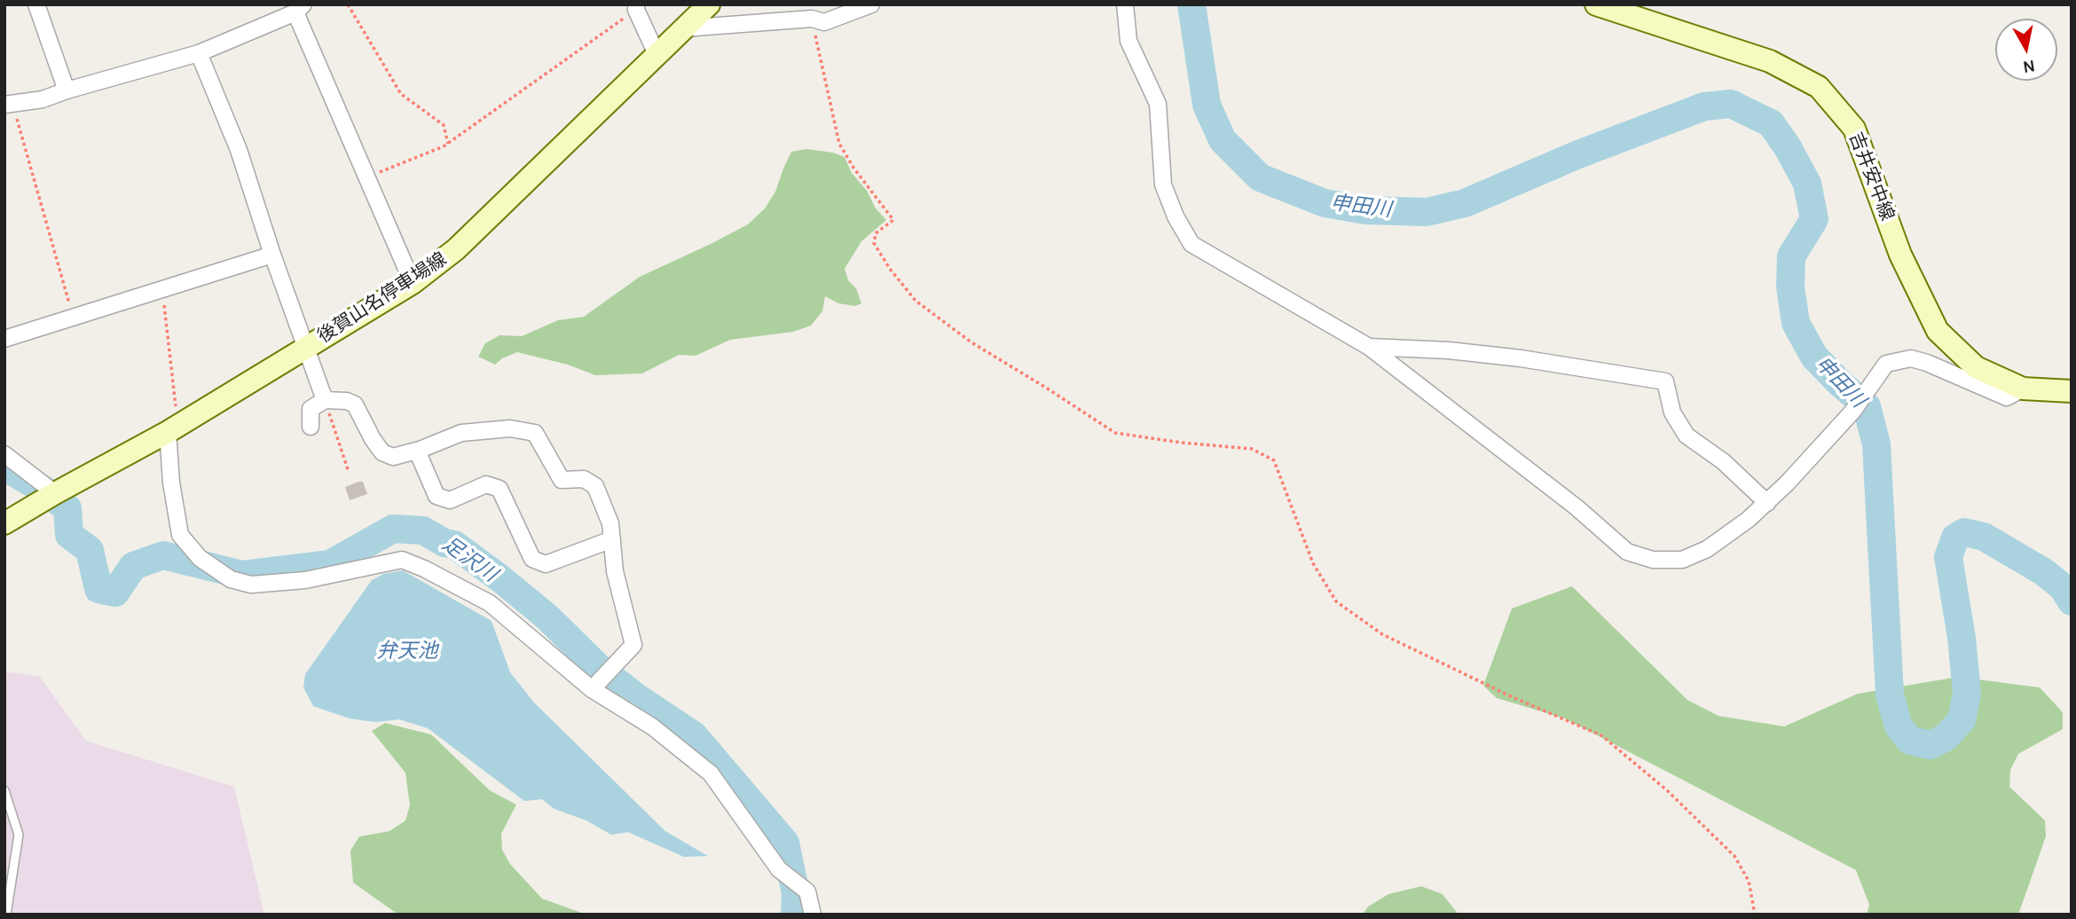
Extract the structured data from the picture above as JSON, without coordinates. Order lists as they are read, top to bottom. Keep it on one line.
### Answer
{"streets":{"main road":["吉井安中線","後賀山名停車場線"]},"water":["申田川","足沢川","弁天池"],"north":"bottom"}
